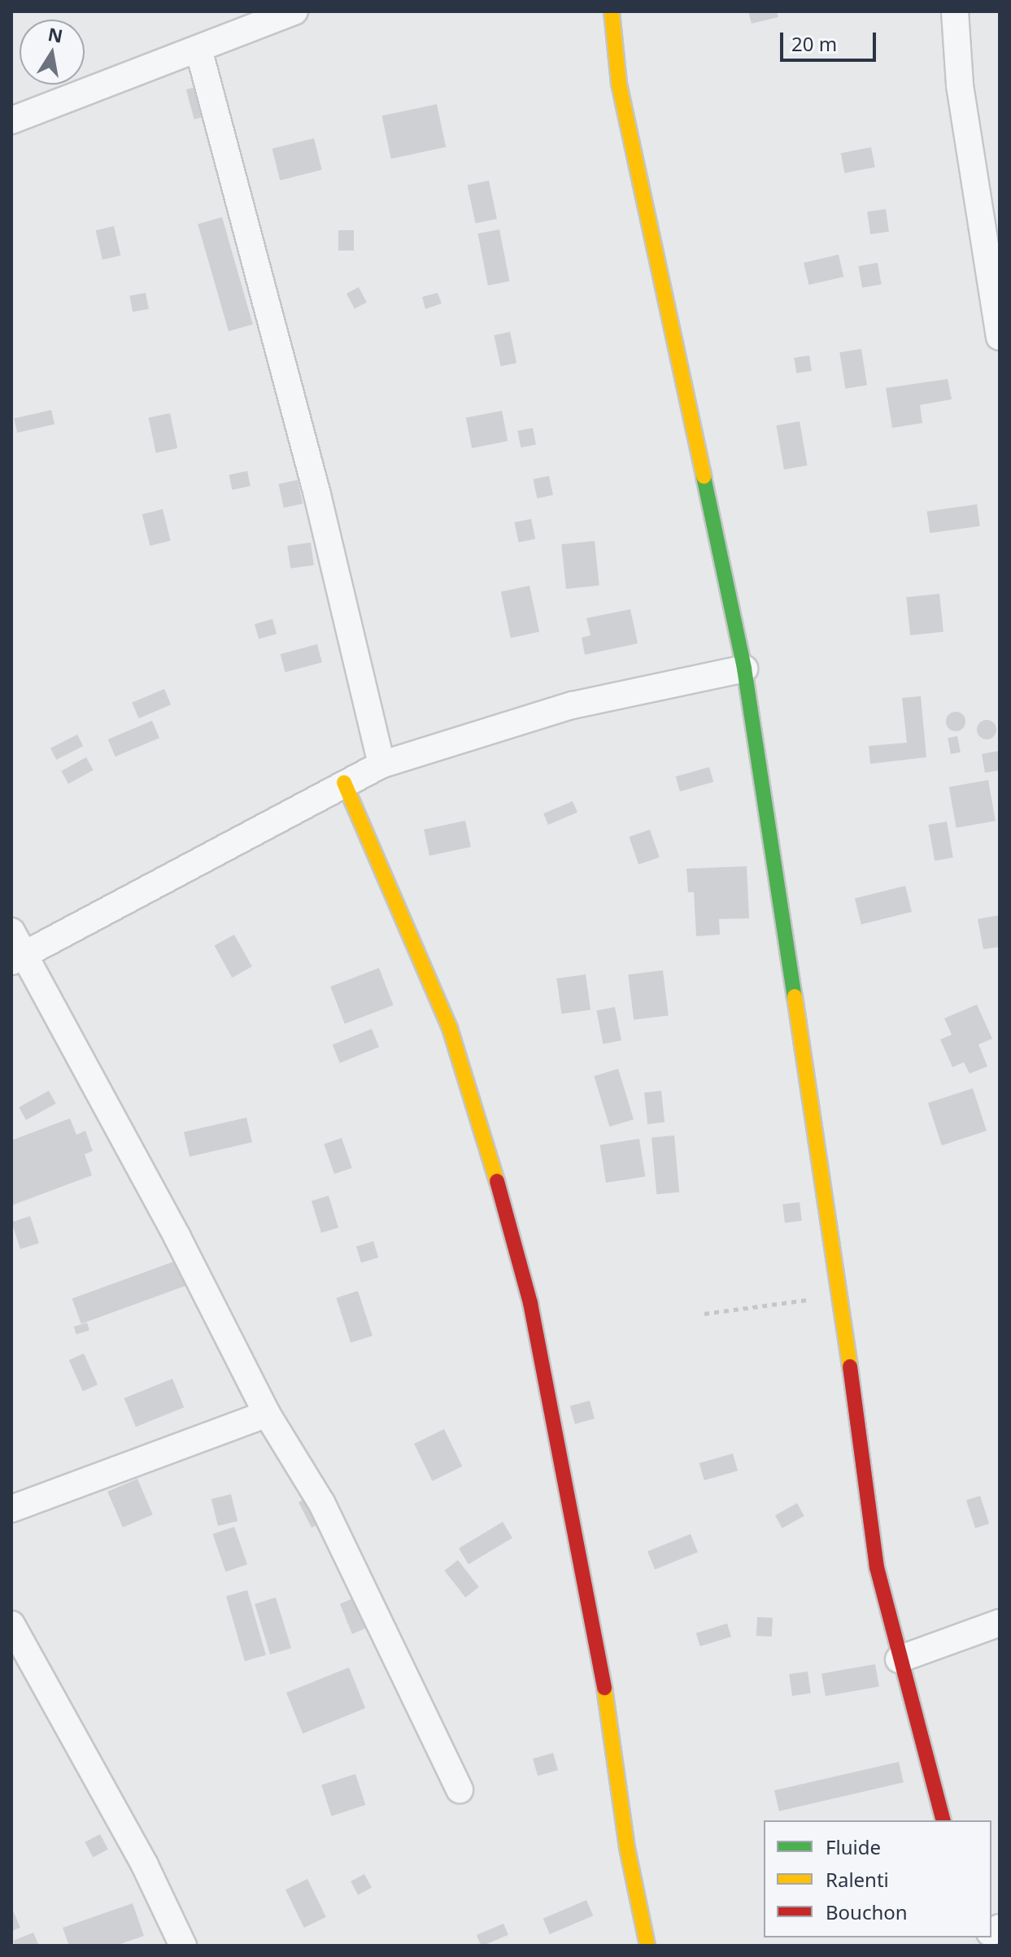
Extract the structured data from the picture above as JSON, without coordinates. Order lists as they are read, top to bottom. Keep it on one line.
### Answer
{"legend":["Fluide","Ralenti","Bouchon"],"scale_bar":"20 m","north":"top"}
